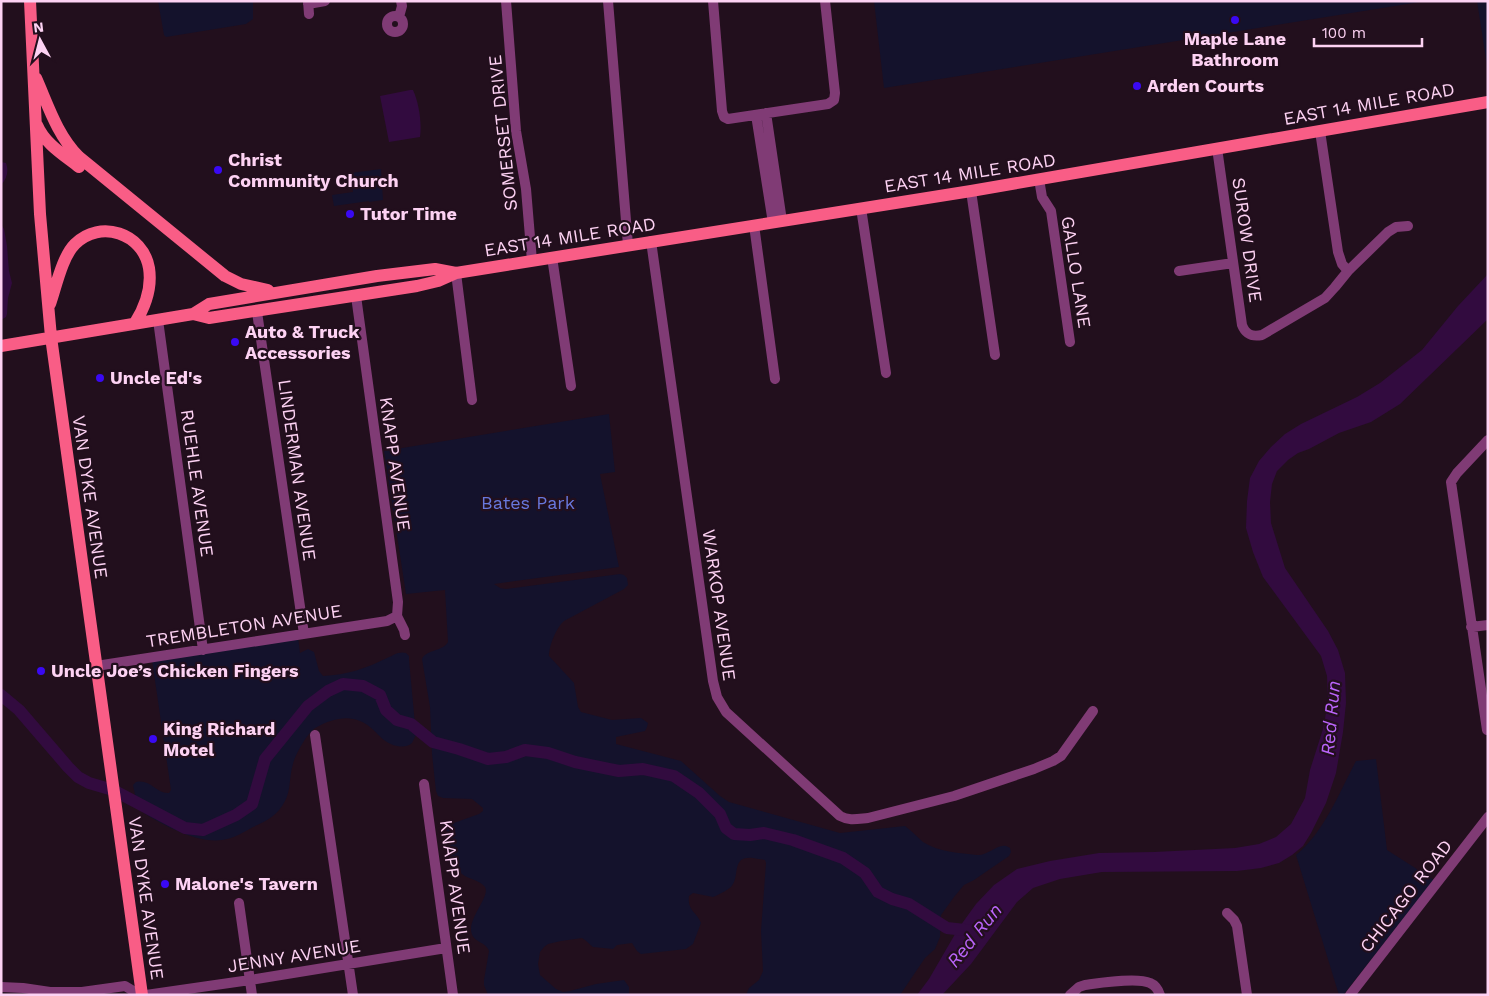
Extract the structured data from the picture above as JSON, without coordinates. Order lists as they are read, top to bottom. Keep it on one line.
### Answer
{"streets":{"main road":["EAST 14 MILE ROAD","VAN DYKE AVENUE"],"street":["SOMERSET DRIVE","SUROW DRIVE","GALLO LANE","KNAPP AVENUE","LINDERMAN AVENUE","RUEHLE AVENUE","WARKOP AVENUE","TREMBLETON AVENUE","CHICAGO ROAD","JENNY AVENUE"]},"crossings":[["EAST 14 MILE ROAD","SOMERSET DRIVE"],["EAST 14 MILE ROAD","SUROW DRIVE"],["EAST 14 MILE ROAD","GALLO LANE"],["EAST 14 MILE ROAD","KNAPP AVENUE"],["EAST 14 MILE ROAD","LINDERMAN AVENUE"],["EAST 14 MILE ROAD","RUEHLE AVENUE"],["EAST 14 MILE ROAD","VAN DYKE AVENUE"],["EAST 14 MILE ROAD","WARKOP AVENUE"],["KNAPP AVENUE","TREMBLETON AVENUE"],["KNAPP AVENUE","JENNY AVENUE"],["LINDERMAN AVENUE","TREMBLETON AVENUE"],["RUEHLE AVENUE","TREMBLETON AVENUE"],["VAN DYKE AVENUE","TREMBLETON AVENUE"]],"water":["Red Run"],"parks":["Bates Park"],"places":["Maple Lane Bathroom","Arden Courts","Christ Community Church","Tutor Time","Auto & Truck Accessories","Uncle Ed's","Uncle Joe’s Chicken Fingers","King Richard Motel","Malone's Tavern"],"scale_bar":"100 m","north":"top"}
